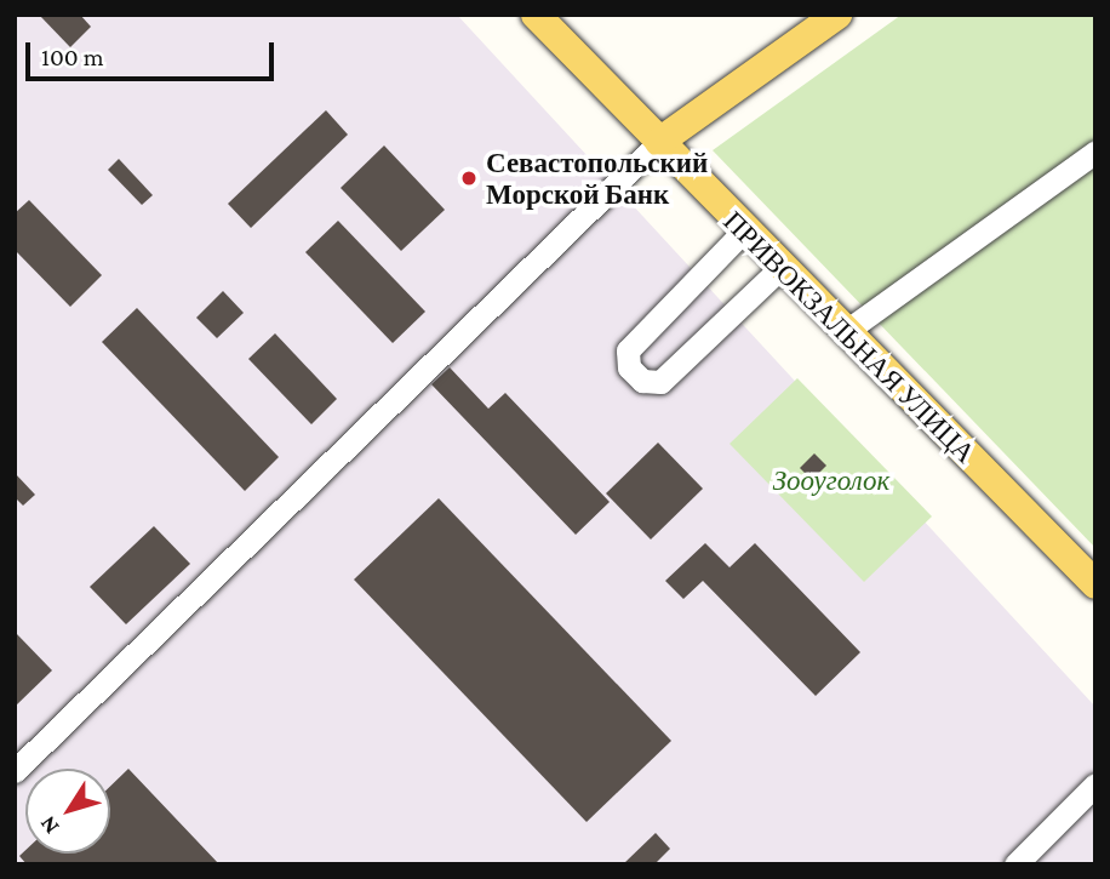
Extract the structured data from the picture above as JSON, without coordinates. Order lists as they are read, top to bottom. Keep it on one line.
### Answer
{"streets":{"main road":["ПРИВОКЗАЛЬНАЯ УЛИЦА"]},"parks":["Зооуголок"],"places":["Севастопольский Морской Банк"],"scale_bar":"100 m","north":"bottom left"}
